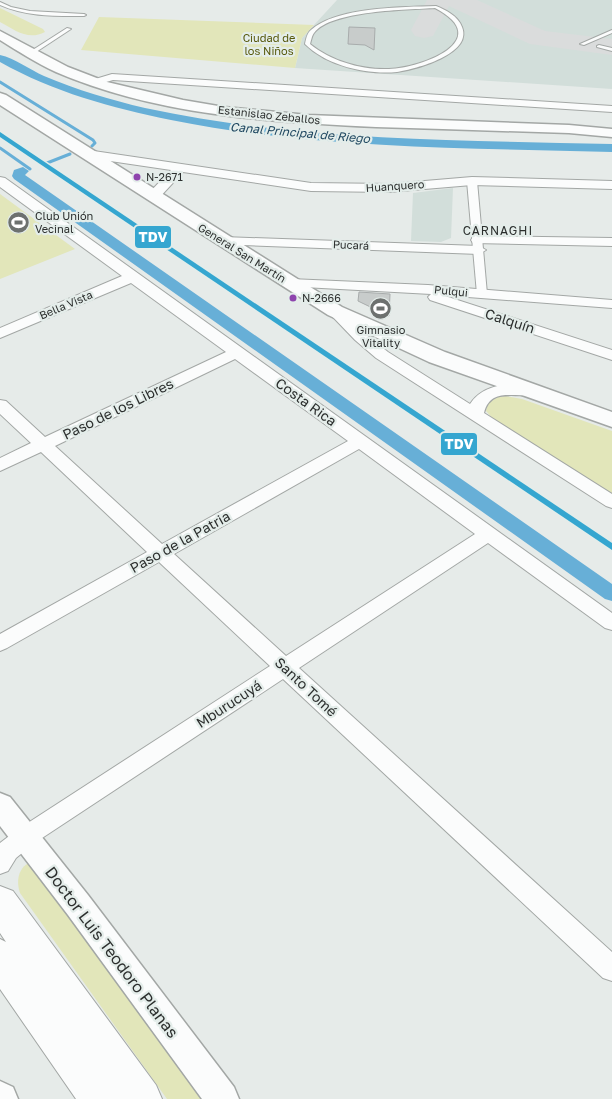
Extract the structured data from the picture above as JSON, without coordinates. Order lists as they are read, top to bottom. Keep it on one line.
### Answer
{"streets":{"main road":["General San Martín"],"street":["Estanislao Zeballos","Huanquero","Pucará","Pulqui","Bella Vista","Calquín","Costa Rica","Paso de los Libres","Paso de la Patria","Santo Tomé","Mburucuyá","Doctor Luis Teodoro Planas"]},"crossings":[["Huanquero","General San Martín"],["Pucará","General San Martín"],["General San Martín","Pulqui"],["Pulqui","Calquín"],["Bella Vista","Costa Rica"],["Costa Rica","Paso de los Libres"],["Costa Rica","Paso de la Patria"],["Costa Rica","Mburucuyá"],["Paso de los Libres","Santo Tomé"],["Paso de la Patria","Santo Tomé"],["Santo Tomé","Mburucuyá"],["Mburucuyá","Doctor Luis Teodoro Planas"]],"districts":["CARNAGHI"],"water":["Canal Principal de Riego"],"parks":["Ciudad de los Niños"],"places":{"other":["N-2671","N-2666"],"sports":["Club Unión Vecinal","Gimnasio Vitality"]},"lines":["transit line TDV"]}
